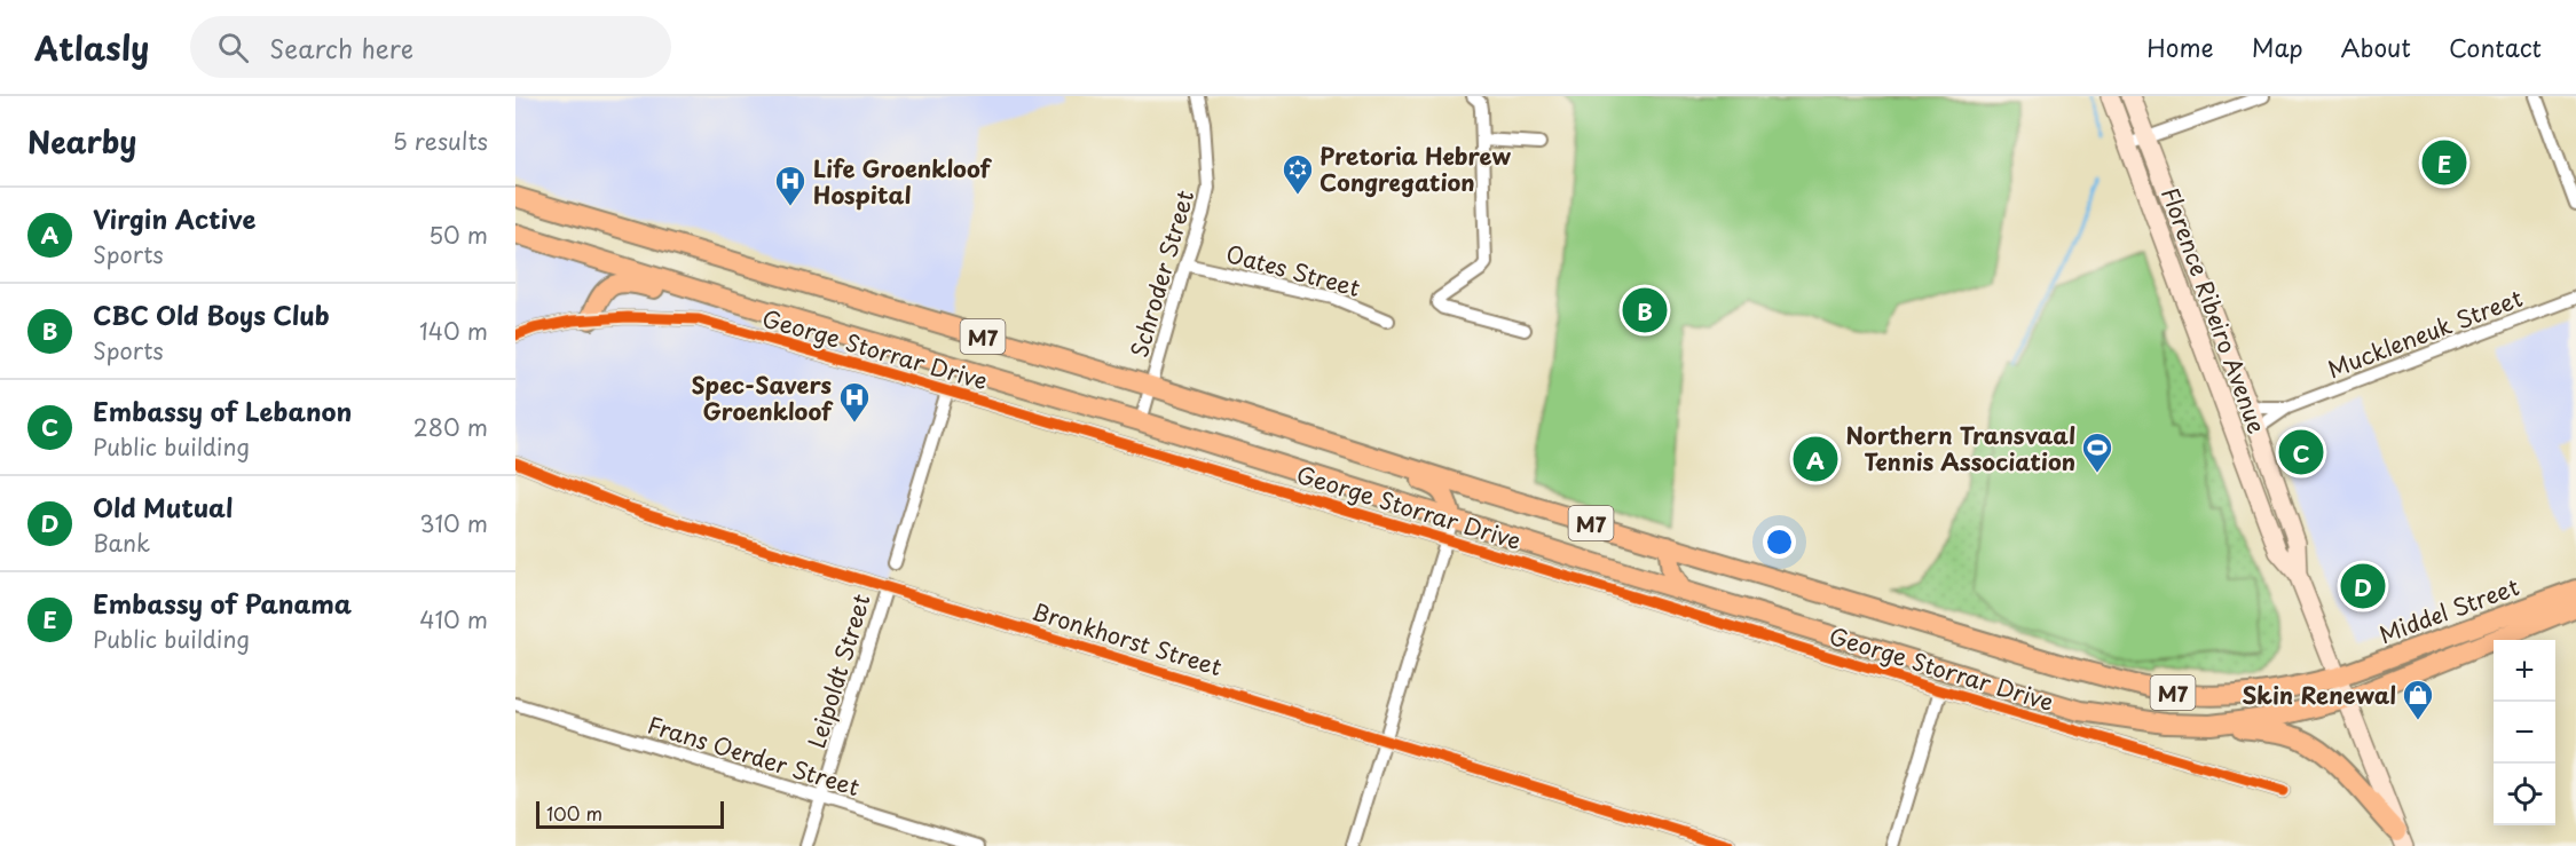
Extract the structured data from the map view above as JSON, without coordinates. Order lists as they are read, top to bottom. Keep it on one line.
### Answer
{"streets":{"main road":["Florence Ribeiro Avenue","M7","George Storrar Drive","Middel Street"],"street":["Oates Street","Schroder Street","Muckleneuk Street","Bronkhorst Street","Leipoldt Street","Frans Oerder Street"]},"crossings":[["Oates Street","Schroder Street"],["Schroder Street","George Storrar Drive"],["Florence Ribeiro Avenue","Muckleneuk Street"],["Florence Ribeiro Avenue","George Storrar Drive"],["Florence Ribeiro Avenue","Middel Street"],["George Storrar Drive","Middel Street"],["Bronkhorst Street","Leipoldt Street"],["Leipoldt Street","Frans Oerder Street"]],"places":{"synagogue":["Pretoria Hebrew Congregation"],"hospital":["Life Groenkloof Hospital","Spec-Savers Groenkloof"],"sports":["Northern Transvaal Tennis Association"],"shop":["Skin Renewal"]},"scale_bar":"100 m","page":{"header":"Atlasly","search":"Search here","nav":["Home","Map","About","Contact"],"heading":["Nearby","5 results"],"pins":["E","B","C","A","D"],"list":[{"mark":"A","name":"Virgin Active","note":"Sports","value":"50 m"},{"mark":"B","name":"CBC Old Boys Club","note":"Sports","value":"140 m"},{"mark":"C","name":"Embassy of Lebanon","note":"Public building","value":"280 m"},{"mark":"D","name":"Old Mutual","note":"Bank","value":"310 m"},{"mark":"E","name":"Embassy of Panama","note":"Public building","value":"410 m"}],"map_buttons":["+","−"],"scale":"100 m"}}
